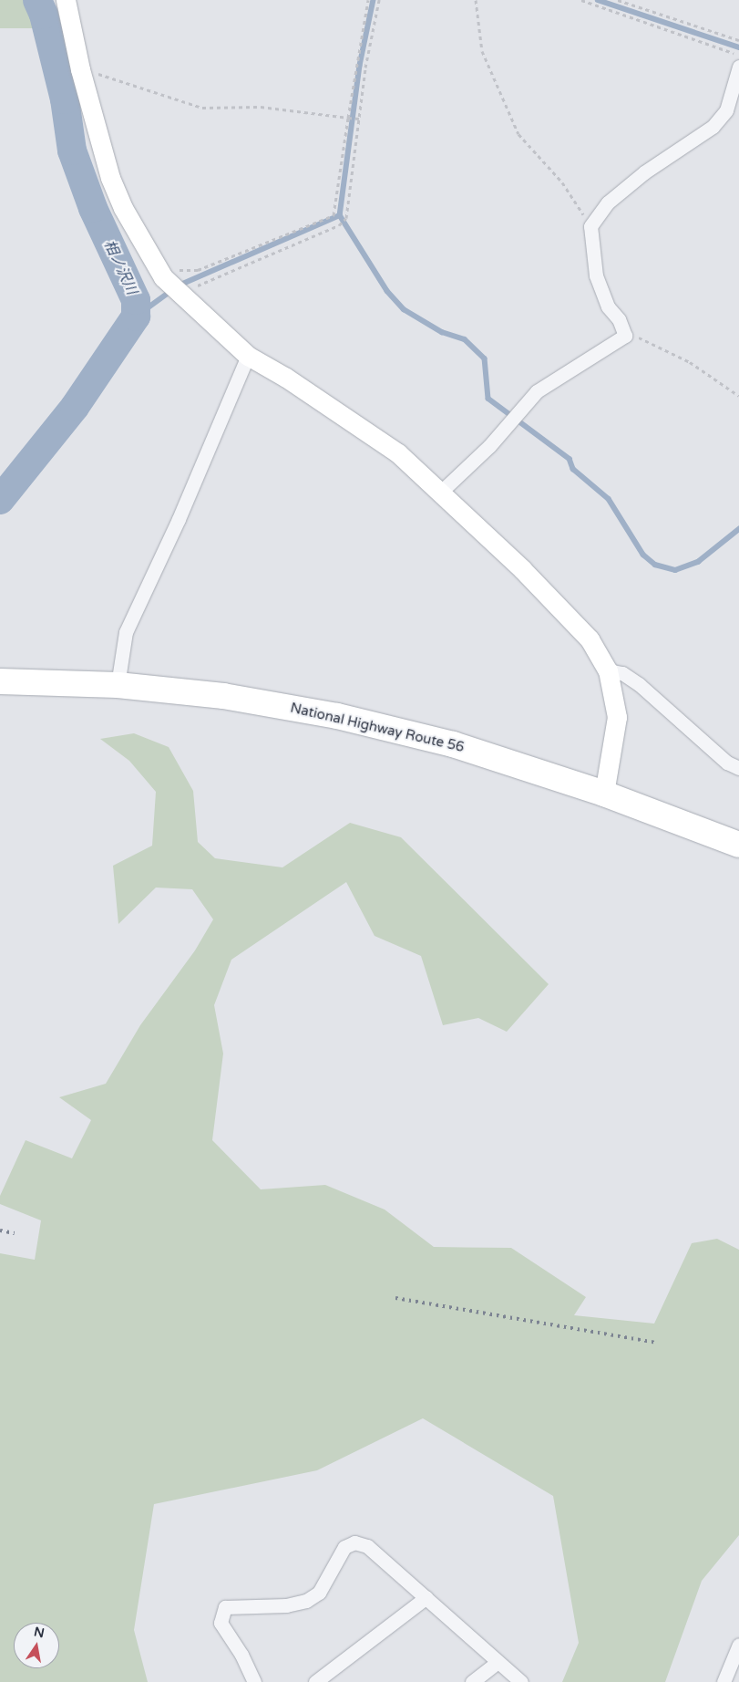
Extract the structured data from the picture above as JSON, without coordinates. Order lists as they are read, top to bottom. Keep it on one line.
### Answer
{"streets":{"highway":["National Highway Route 56"]},"water":["相ノ沢川"],"north":"top"}
